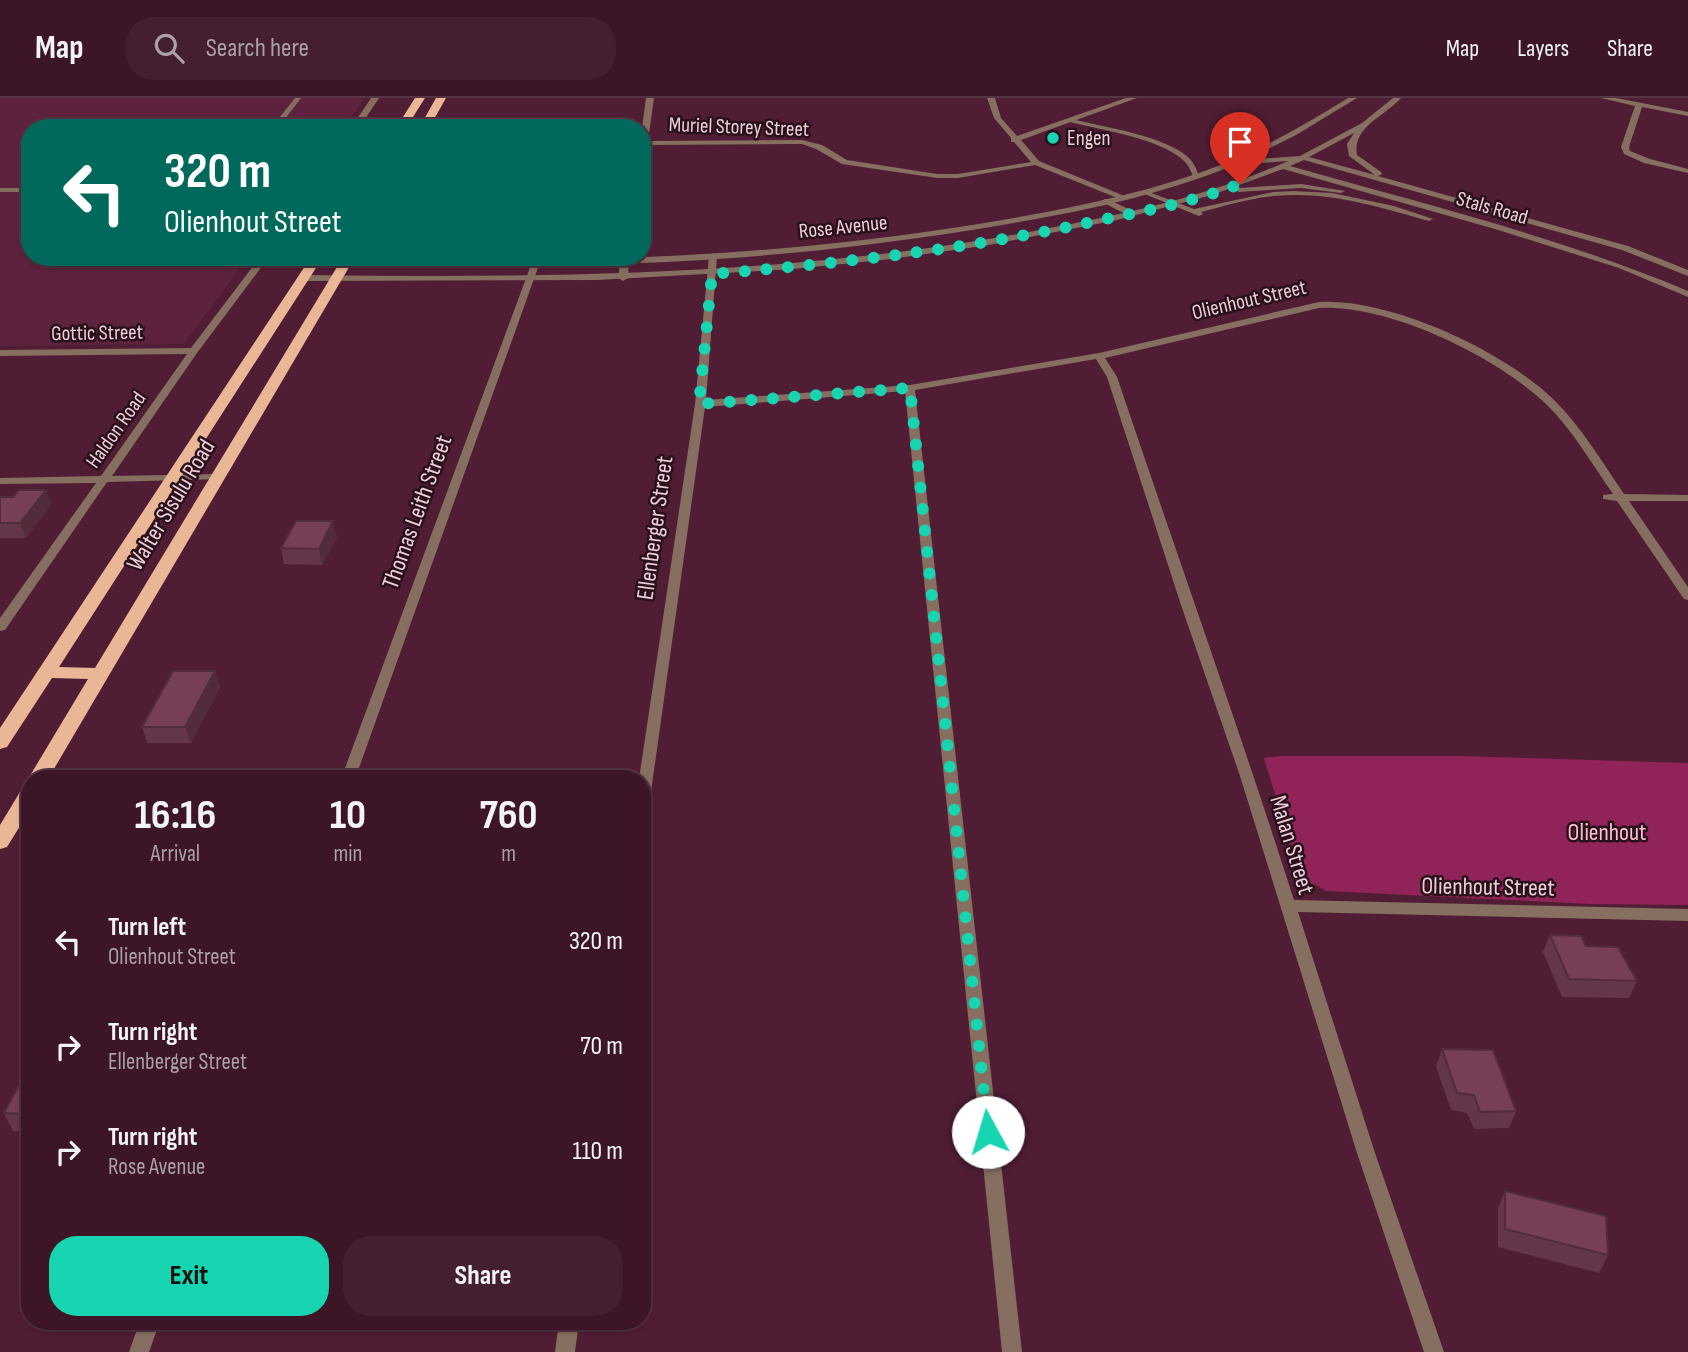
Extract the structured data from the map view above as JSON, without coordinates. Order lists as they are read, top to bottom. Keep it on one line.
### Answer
{"streets":{"highway":["Walter Sisulu Road"],"street":["Muriel Storey Street","Stals Road","Rose Avenue","Olienhout Street","Gottic Street","Haldon Road","Thomas Leith Street","Ellenberger Street","Malan Street"]},"crossings":[["Stals Road","Rose Avenue"],["Rose Avenue","Walter Sisulu Road"],["Rose Avenue","Thomas Leith Street"],["Rose Avenue","Ellenberger Street"],["Olienhout Street","Ellenberger Street"],["Olienhout Street","Malan Street"],["Gottic Street","Haldon Road"]],"parks":["Olienhout"],"places":["Engen"],"page":{"header":"Map","search":"Search here","nav":["Map","Layers","Share"],"turn":["320 m","Olienhout Street"],"eta":["16:16","Arrival","10","min","760","m"],"list":[{"name":"Turn left","note":"Olienhout Street","value":"320 m"},{"name":"Turn right","note":"Ellenberger Street","value":"70 m"},{"name":"Turn right","note":"Rose Avenue","value":"110 m"}],"buttons":["Exit","Share"]}}
